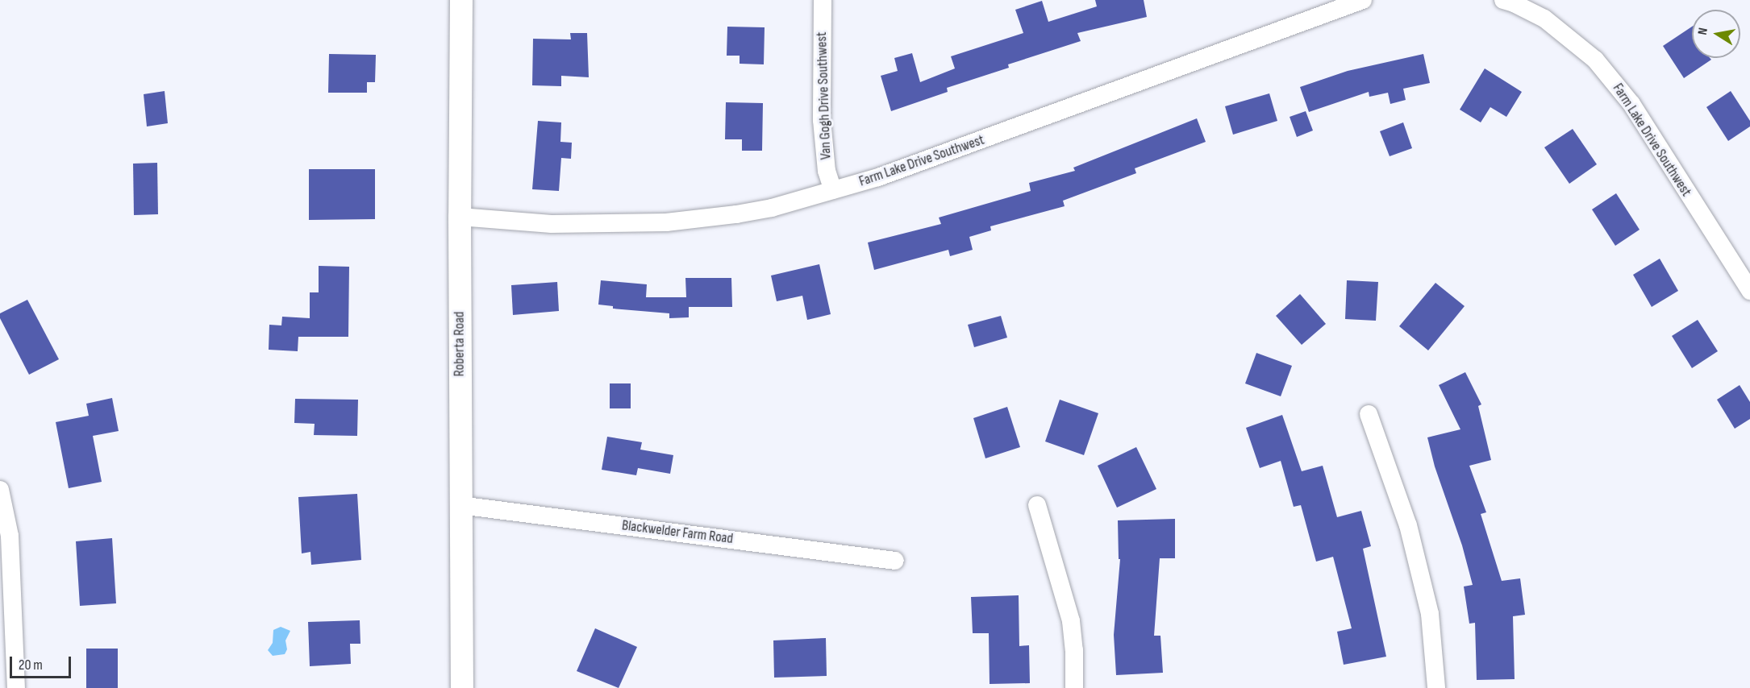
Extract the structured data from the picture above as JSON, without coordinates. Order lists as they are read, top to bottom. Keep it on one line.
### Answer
{"streets":{"street":["Van Gogh Drive Southwest","Farm Lake Drive Southwest","Roberta Road","Blackwelder Farm Road"]},"crossings":[["Van Gogh Drive Southwest","Farm Lake Drive Southwest"],["Farm Lake Drive Southwest","Roberta Road"],["Roberta Road","Blackwelder Farm Road"]],"scale_bar":"20 m","north":"left"}
